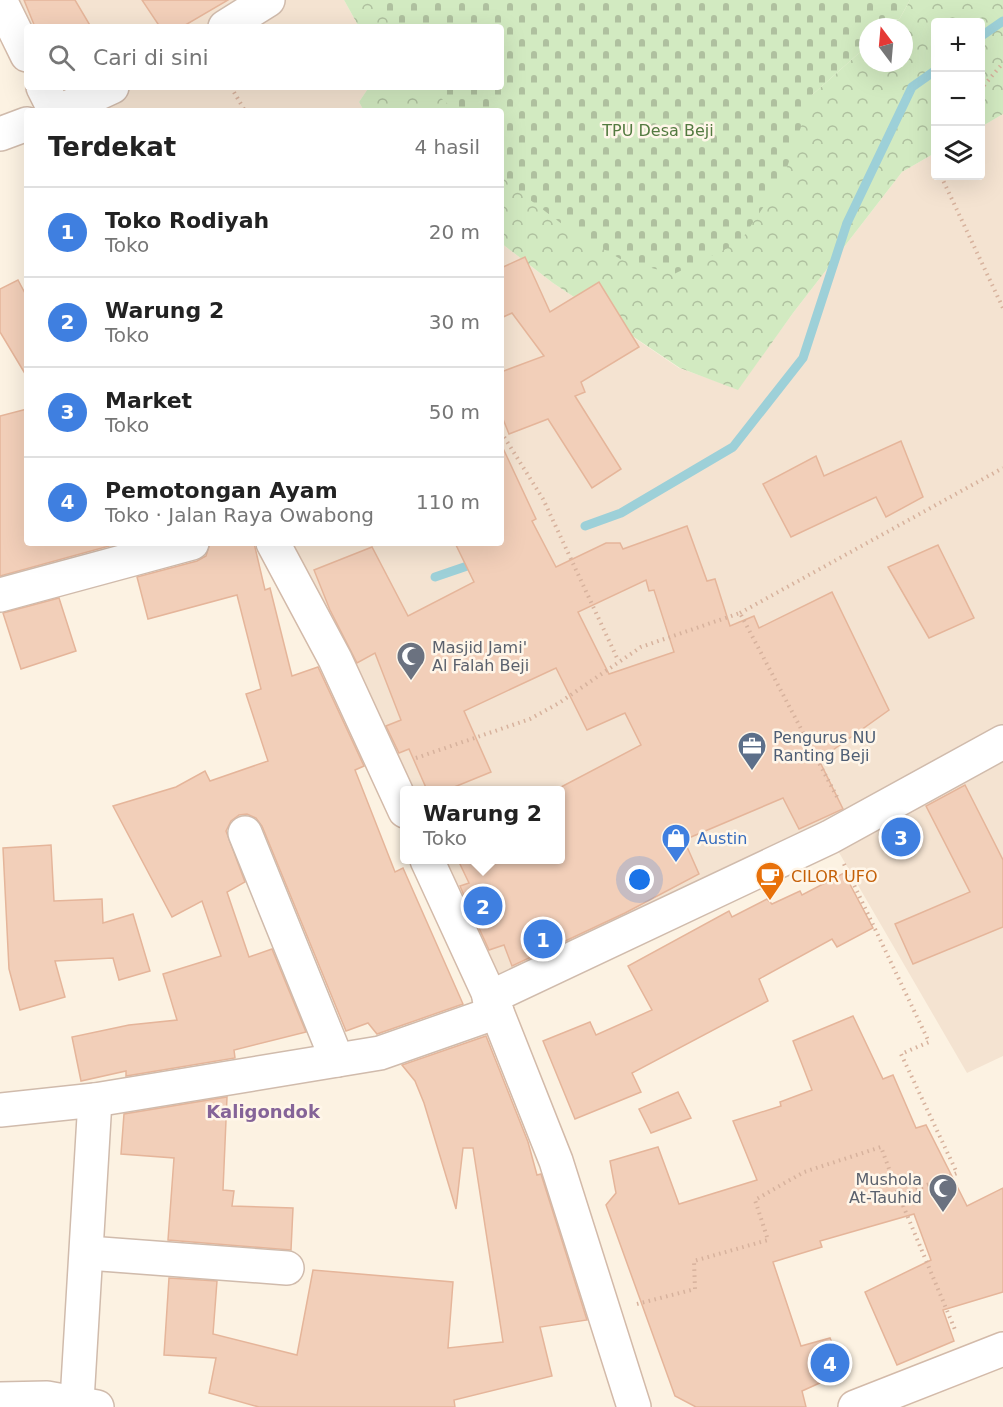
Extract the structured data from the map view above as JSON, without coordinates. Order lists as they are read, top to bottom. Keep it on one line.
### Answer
{"districts":["Kaligondok"],"parks":["TPU Desa Beji"],"places":{"mosque":["Masjid Jami' Al Falah Beji","Mushola At-Tauhid"],"office":["Pengurus NU Ranting Beji"],"shop":["Austin"],"cafe":["CILOR UFO"]},"north":"top","page":{"map_buttons":["+","−"],"search":"Cari di sini","heading":["Terdekat","4 hasil"],"list":[{"mark":"1","name":"Toko Rodiyah","note":"Toko","value":"20 m"},{"mark":"2","name":"Warung 2","note":"Toko","value":"30 m"},{"mark":"3","name":"Market","note":"Toko","value":"50 m"},{"mark":"4","name":"Pemotongan Ayam","note":"Toko · Jalan Raya Owabong","value":"110 m"}],"popup":["Warung 2","Toko"],"pins":["3","2","1","4"]}}
